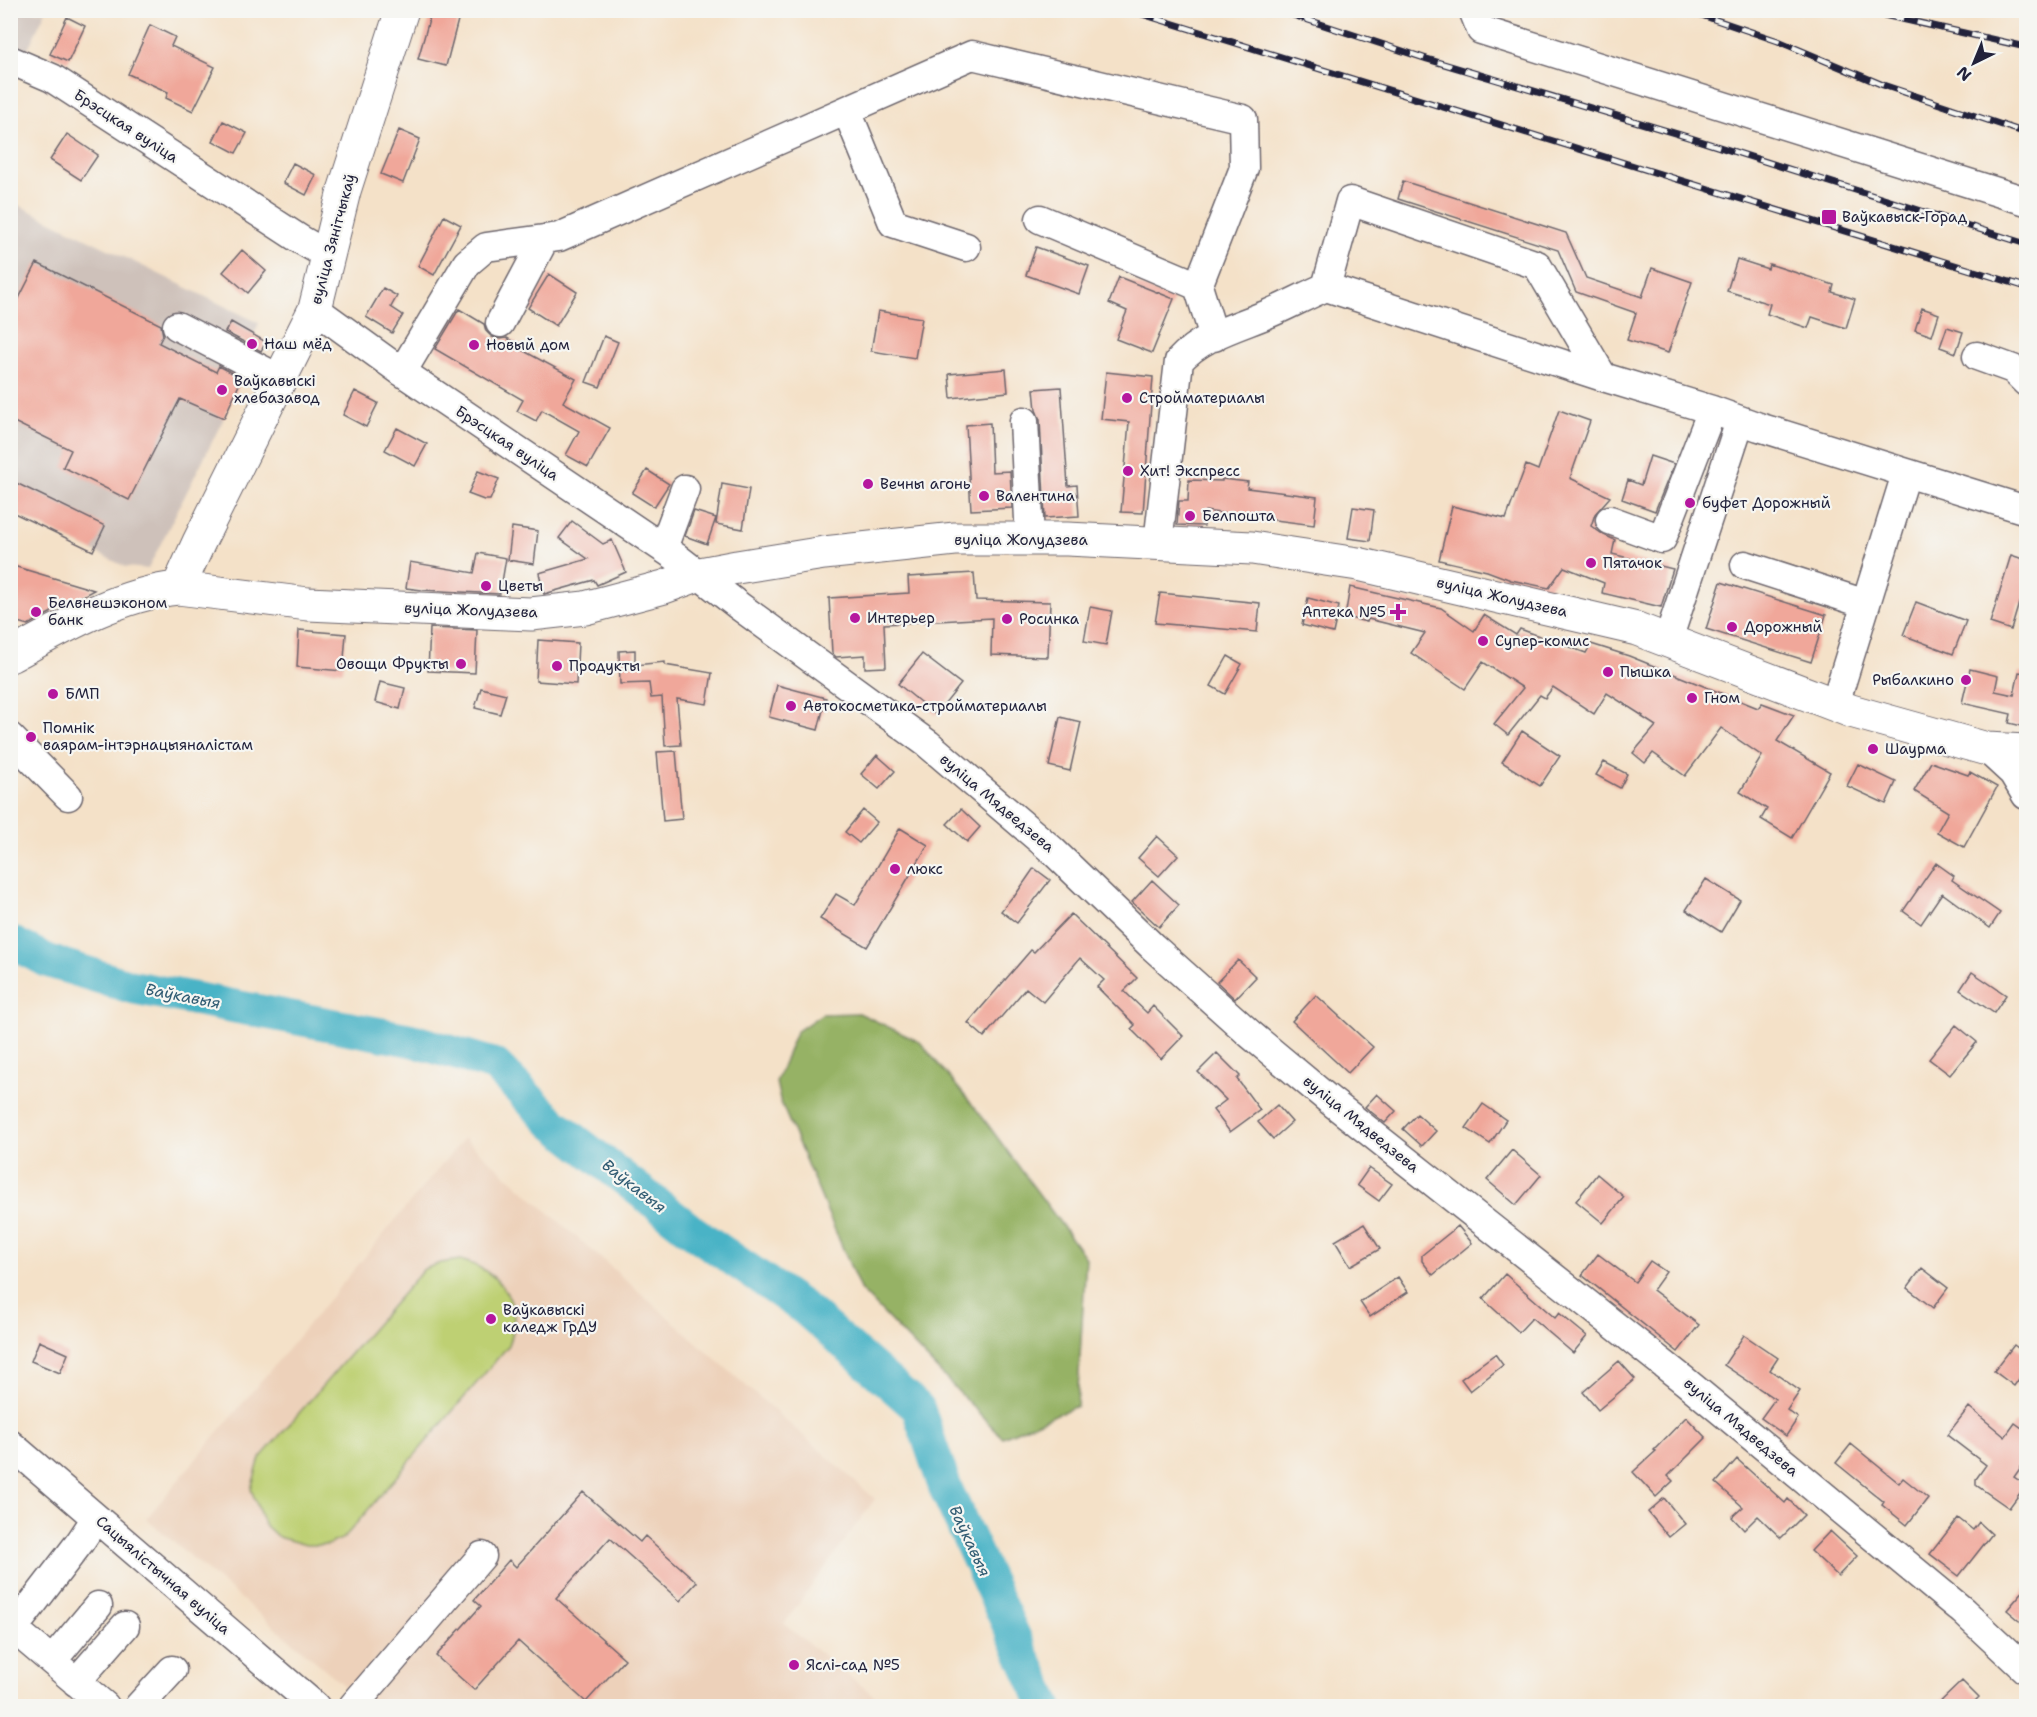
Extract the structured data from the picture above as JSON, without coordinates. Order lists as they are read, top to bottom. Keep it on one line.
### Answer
{"streets":{"main road":["вуліца Зянітчыкаў","вуліца Жолудзева"],"street":["Брэсцкая вуліца","вуліца Мядведзева","Сацыялістычная вуліца"]},"crossings":[["Брэсцкая вуліца","вуліца Зянітчыкаў"],["Брэсцкая вуліца","вуліца Жолудзева"],["Брэсцкая вуліца","вуліца Мядведзева"],["вуліца Зянітчыкаў","вуліца Жолудзева"],["вуліца Жолудзева","вуліца Мядведзева"]],"water":["Ваўкавыя"],"places":{"transit":["Ваўкавыск-Горад"],"other":["Наш мёд","Новый дом","Ваўкавыскі хлебазавод","Стройматериалы","Хит! Экспресс","Вечны агонь","Валентина","буфет Дорожный","Белпошта","Пятачок","Цветы","Белвнешэконом банк","Интерьер","Росинка","Дорожный","Супер-комис","Овощи Фрукты","Продукты","Пышка","Рыбалкино","БМП","Гном","Автокосметика-стройматериалы","Помнік ваярам-інтэрнацыяналістам","Шаурма","люкс","Ваўкавыскі каледж ГрДУ","Яслі-сад №5"],"health":["Аптека №5"]},"north":"bottom left"}
